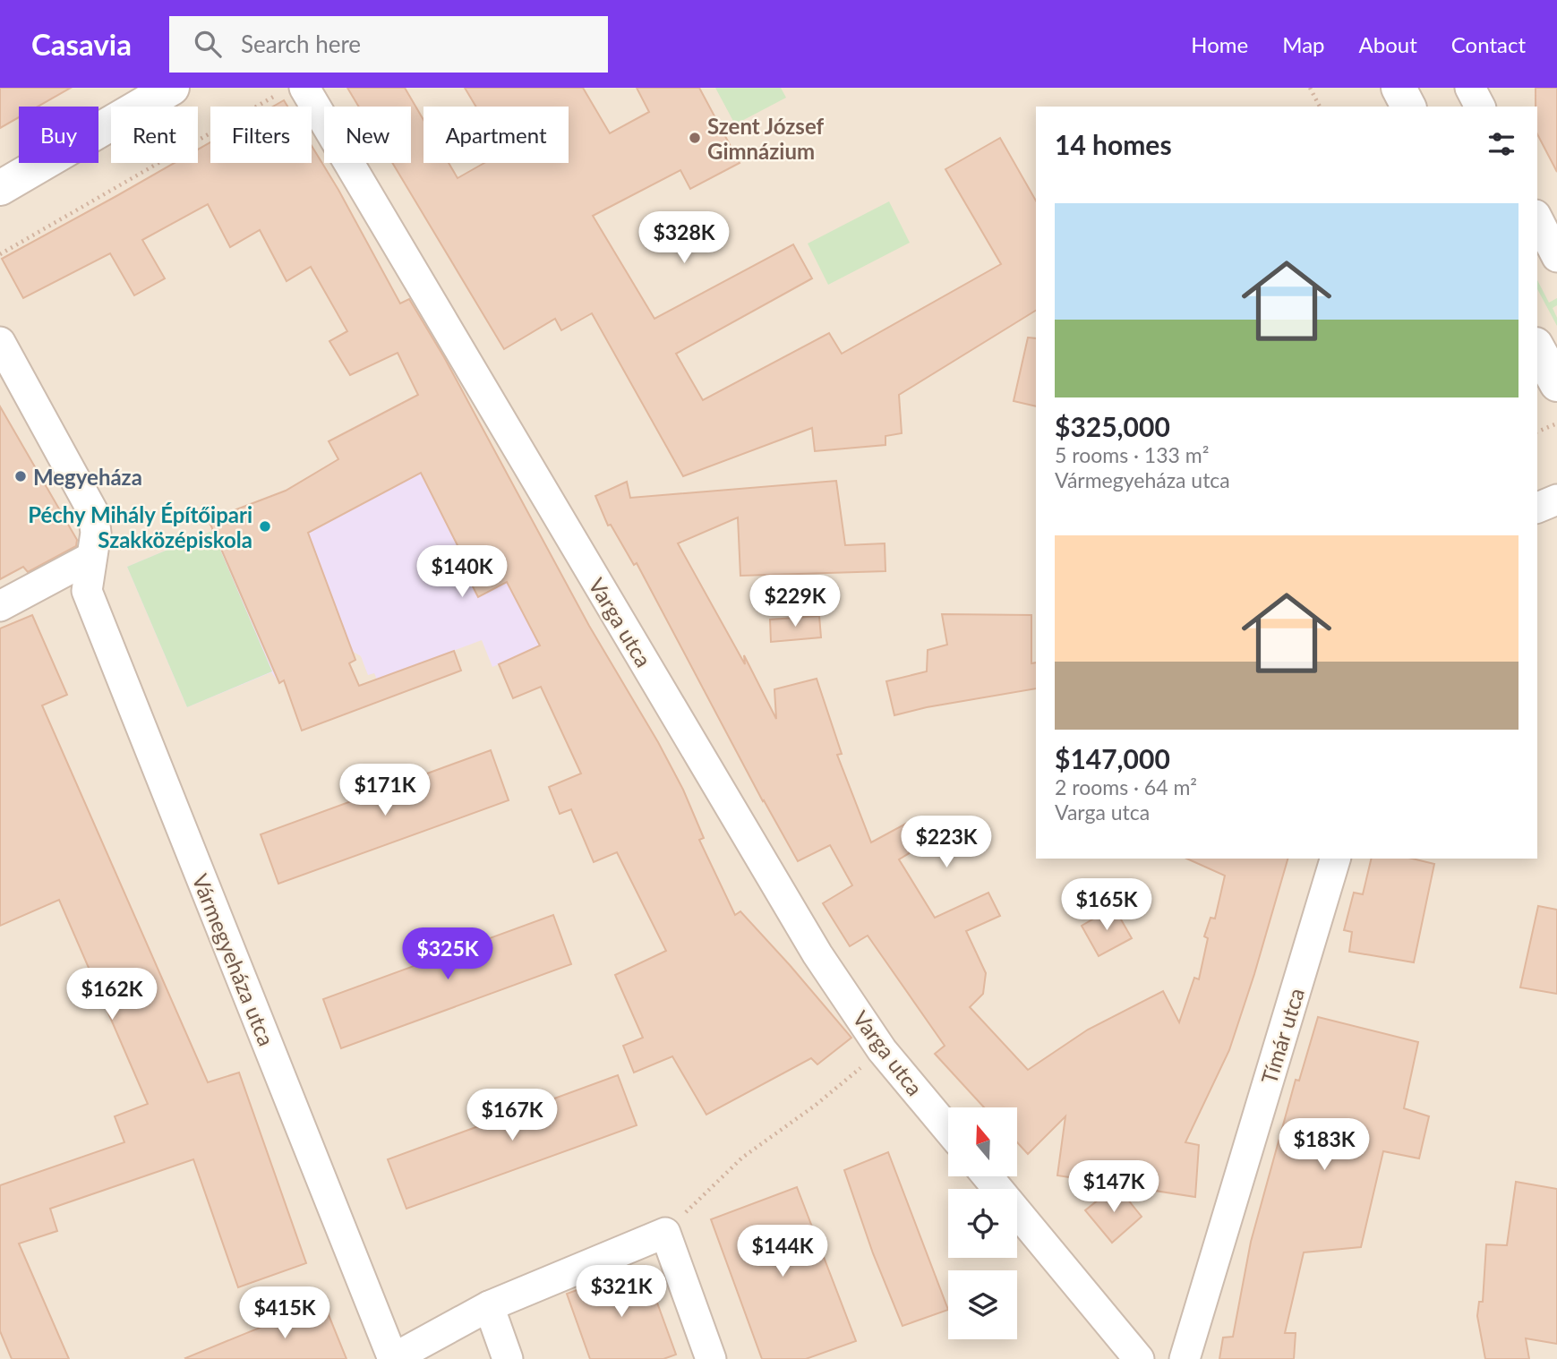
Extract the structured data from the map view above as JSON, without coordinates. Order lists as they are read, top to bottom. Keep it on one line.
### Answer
{"streets":{"street":["Varga utca","Vármegyeháza utca","Tímár utca"]},"places":["Szent József Gimnázium","Megyeháza","Péchy Mihály Építőipari Szakközépiskola"],"north":"top","page":{"header":"Casavia","search":"Search here","nav":["Home","Map","About","Contact"],"chip":["Buy","Rent","Filters","New","Apartment"],"heading":"14 homes","list":[{"name":"$325,000","note":"5 rooms · 133 m² · Vármegyeháza utca"},{"name":"$147,000","note":"2 rooms · 64 m² · Varga utca"}],"price":["$328K","$140K","$229K","$171K","$223K","$165K","$325K","$162K","$167K","$183K","$147K","$144K","$321K","$415K"]}}
